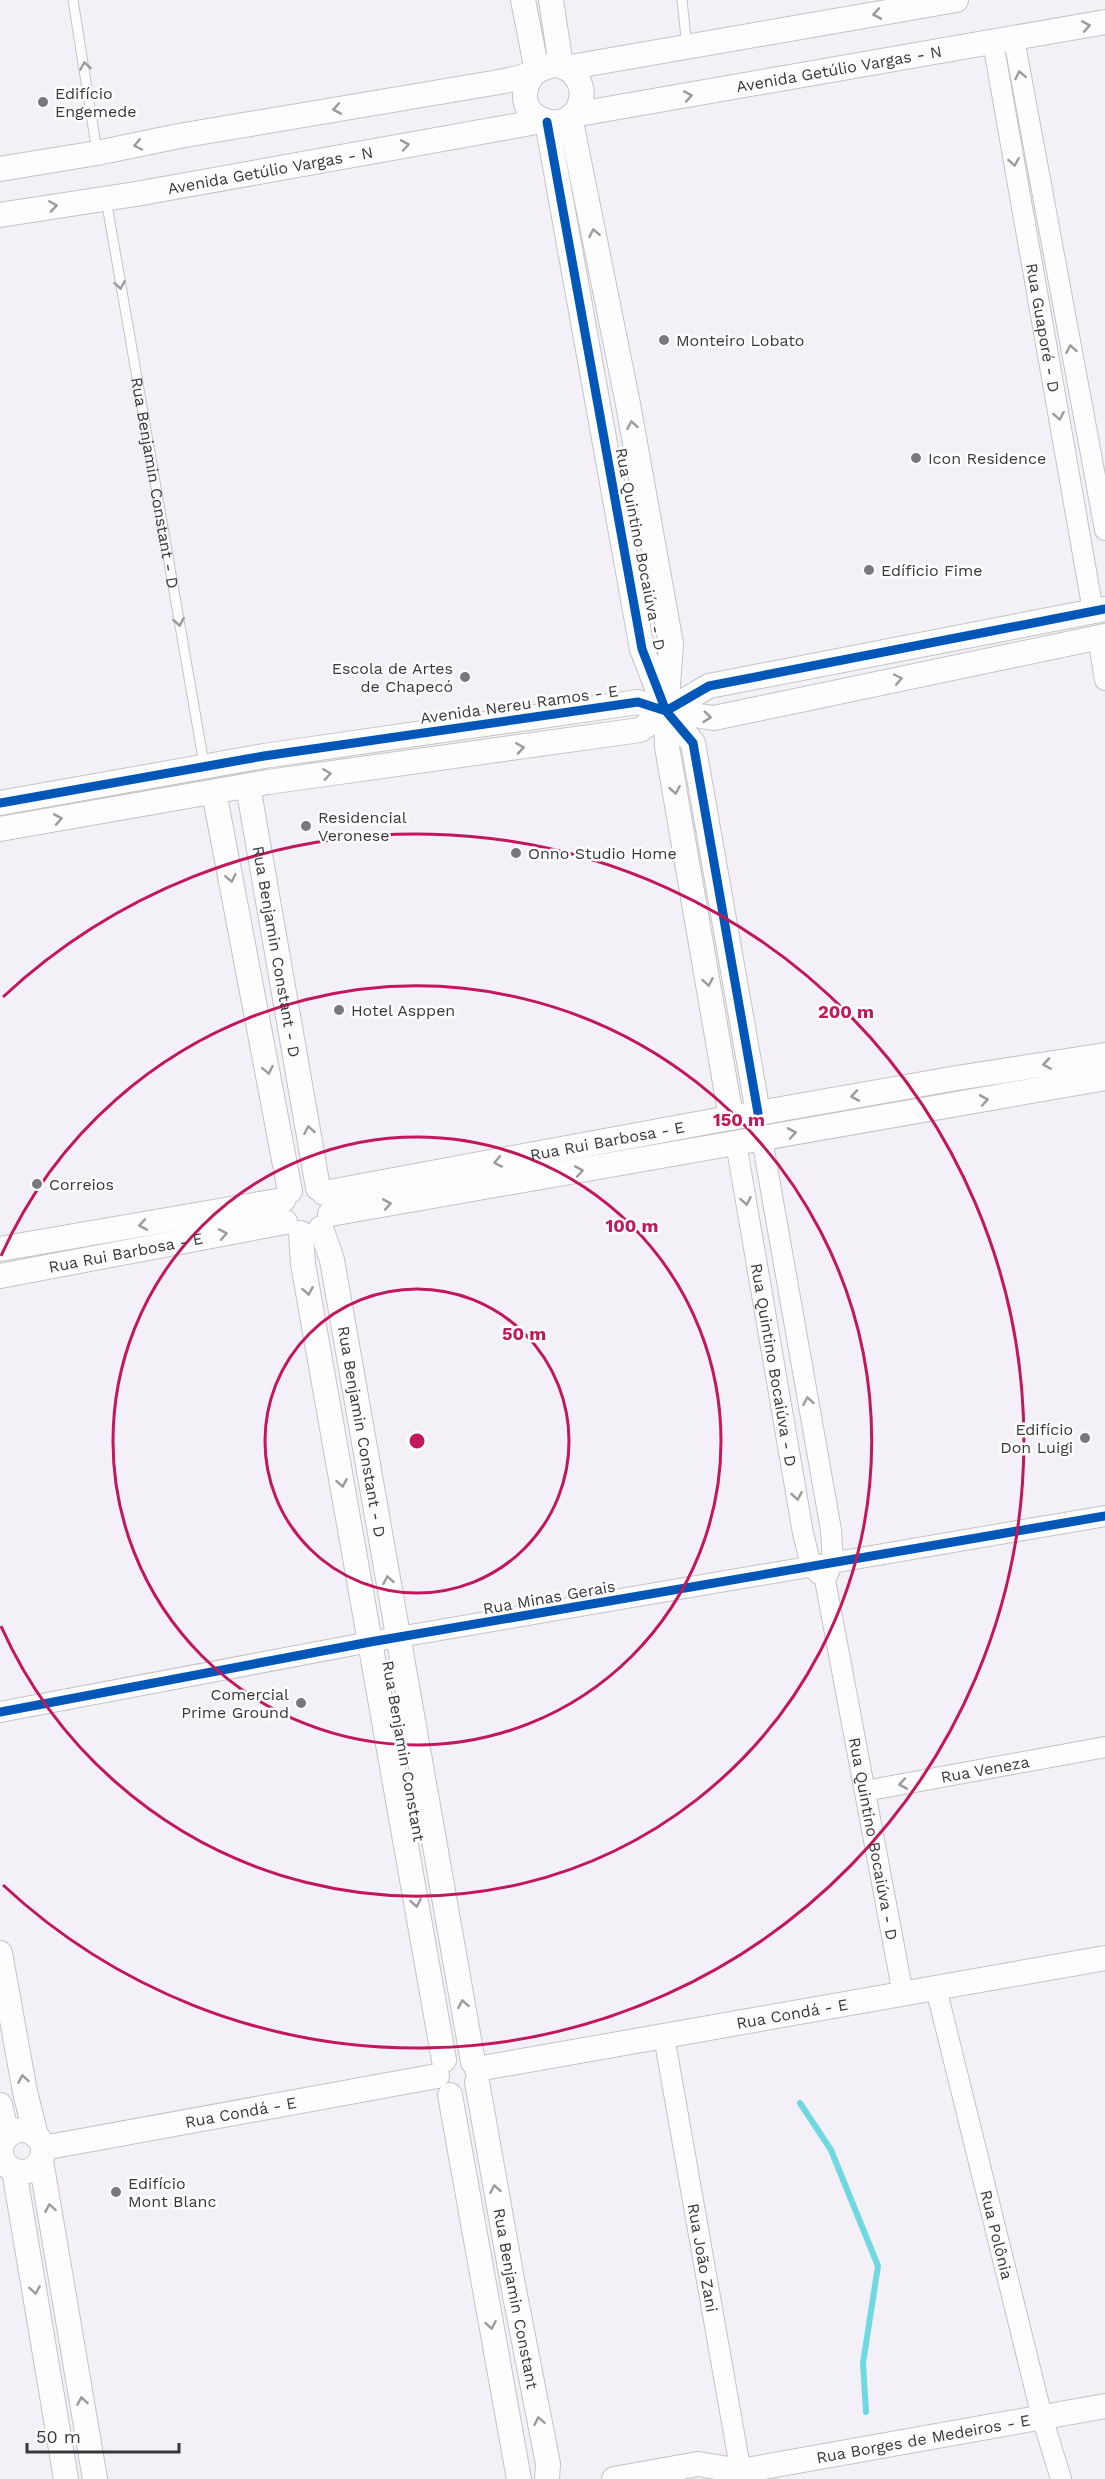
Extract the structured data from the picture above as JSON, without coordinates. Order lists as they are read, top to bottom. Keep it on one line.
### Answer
{"streets":{"street":["Avenida Getúlio Vargas - N","Rua Guaporé - D","Rua Benjamin Constant - D","Rua Quintino Bocaiúva - D","Avenida Nereu Ramos - E","Rua Rui Barbosa - E","Rua Minas Gerais","Rua Benjamin Constant","Rua Veneza","Rua Condá - E","Rua Polônia","Rua João Zani","Rua Borges de Medeiros - E"]},"crossings":[["Avenida Getúlio Vargas - N","Rua Guaporé - D"],["Avenida Getúlio Vargas - N","Rua Benjamin Constant - D"],["Avenida Getúlio Vargas - N","Rua Quintino Bocaiúva - D"],["Rua Benjamin Constant - D","Avenida Nereu Ramos - E"],["Rua Benjamin Constant - D","Rua Rui Barbosa - E"],["Rua Benjamin Constant - D","Rua Minas Gerais"],["Rua Benjamin Constant - D","Rua Benjamin Constant"],["Rua Quintino Bocaiúva - D","Avenida Nereu Ramos - E"],["Rua Quintino Bocaiúva - D","Rua Rui Barbosa - E"],["Rua Quintino Bocaiúva - D","Rua Minas Gerais"],["Rua Quintino Bocaiúva - D","Rua Veneza"],["Rua Quintino Bocaiúva - D","Rua Condá - E"],["Rua Rui Barbosa - E","Rua Benjamin Constant"],["Rua Minas Gerais","Rua Benjamin Constant"],["Rua Benjamin Constant","Rua Condá - E"],["Rua Condá - E","Rua Polônia"],["Rua Condá - E","Rua João Zani"],["Rua Polônia","Rua Borges de Medeiros - E"],["Rua João Zani","Rua Borges de Medeiros - E"]],"one_way":["Rua Veneza"],"places":["Edifício Engemede","Monteiro Lobato","Icon Residence","Edíficio Fime","Escola de Artes de Chapecó","Residencial Veronese","Onno Studio Home","Hotel Asppen","Correios","Edifício Don Luigi","Comercial Prime Ground","Edifício Mont Blanc"],"scale_bar":"50 m","rings":["200 m","150 m","100 m","50 m"]}
